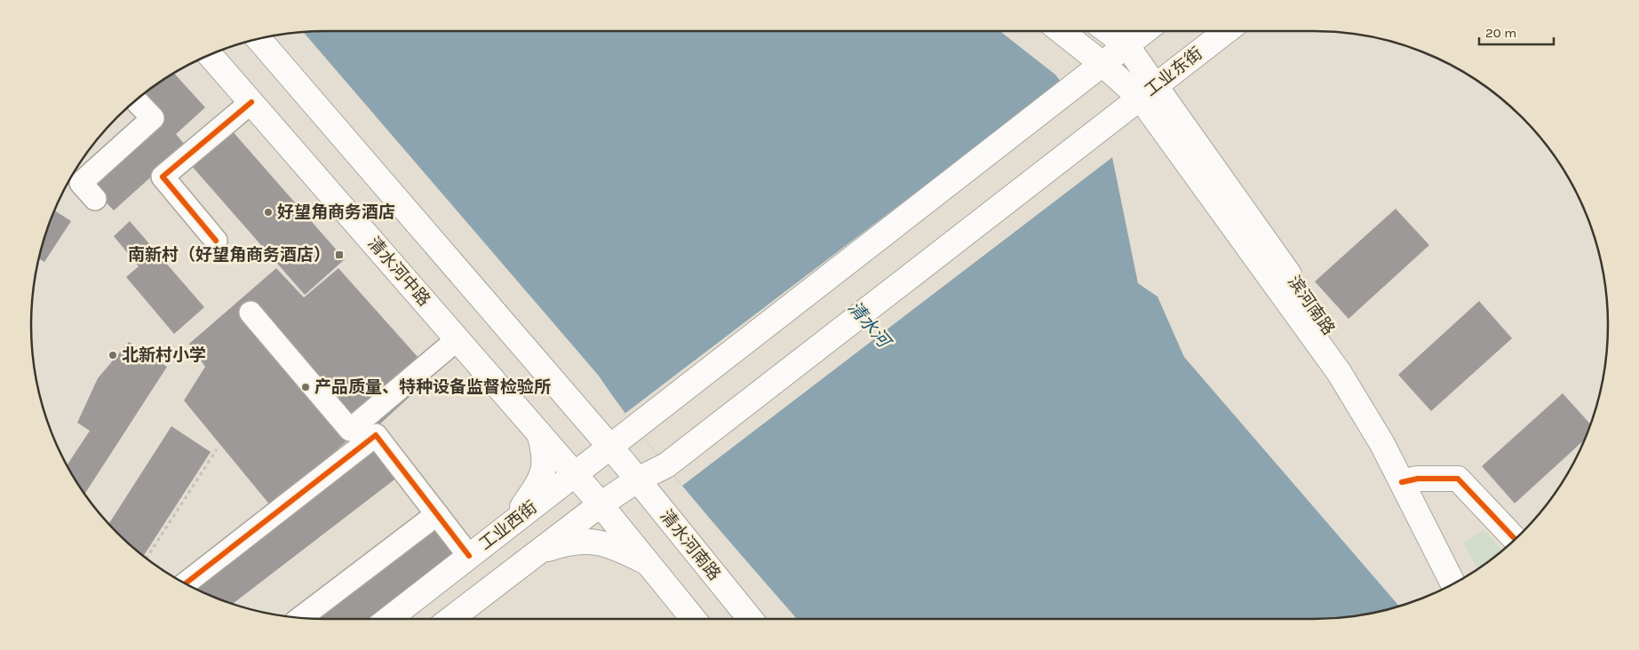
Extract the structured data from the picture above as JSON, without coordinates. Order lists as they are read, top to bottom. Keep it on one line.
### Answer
{"streets":{"main road":["工业东街","清水河中路","滨河南路","工业西街","清水河南路"]},"crossings":[["工业东街","清水河中路"],["工业东街","滨河南路"],["工业东街","清水河南路"],["清水河中路","工业西街"],["滨河南路","工业西街"]],"water":["清水河"],"places":{"other":["好望角商务酒店","北新村小学","产品质量、特种设备监督检验所"],"transit":["南新村（好望角商务酒店）"]},"scale_bar":"20 m"}
